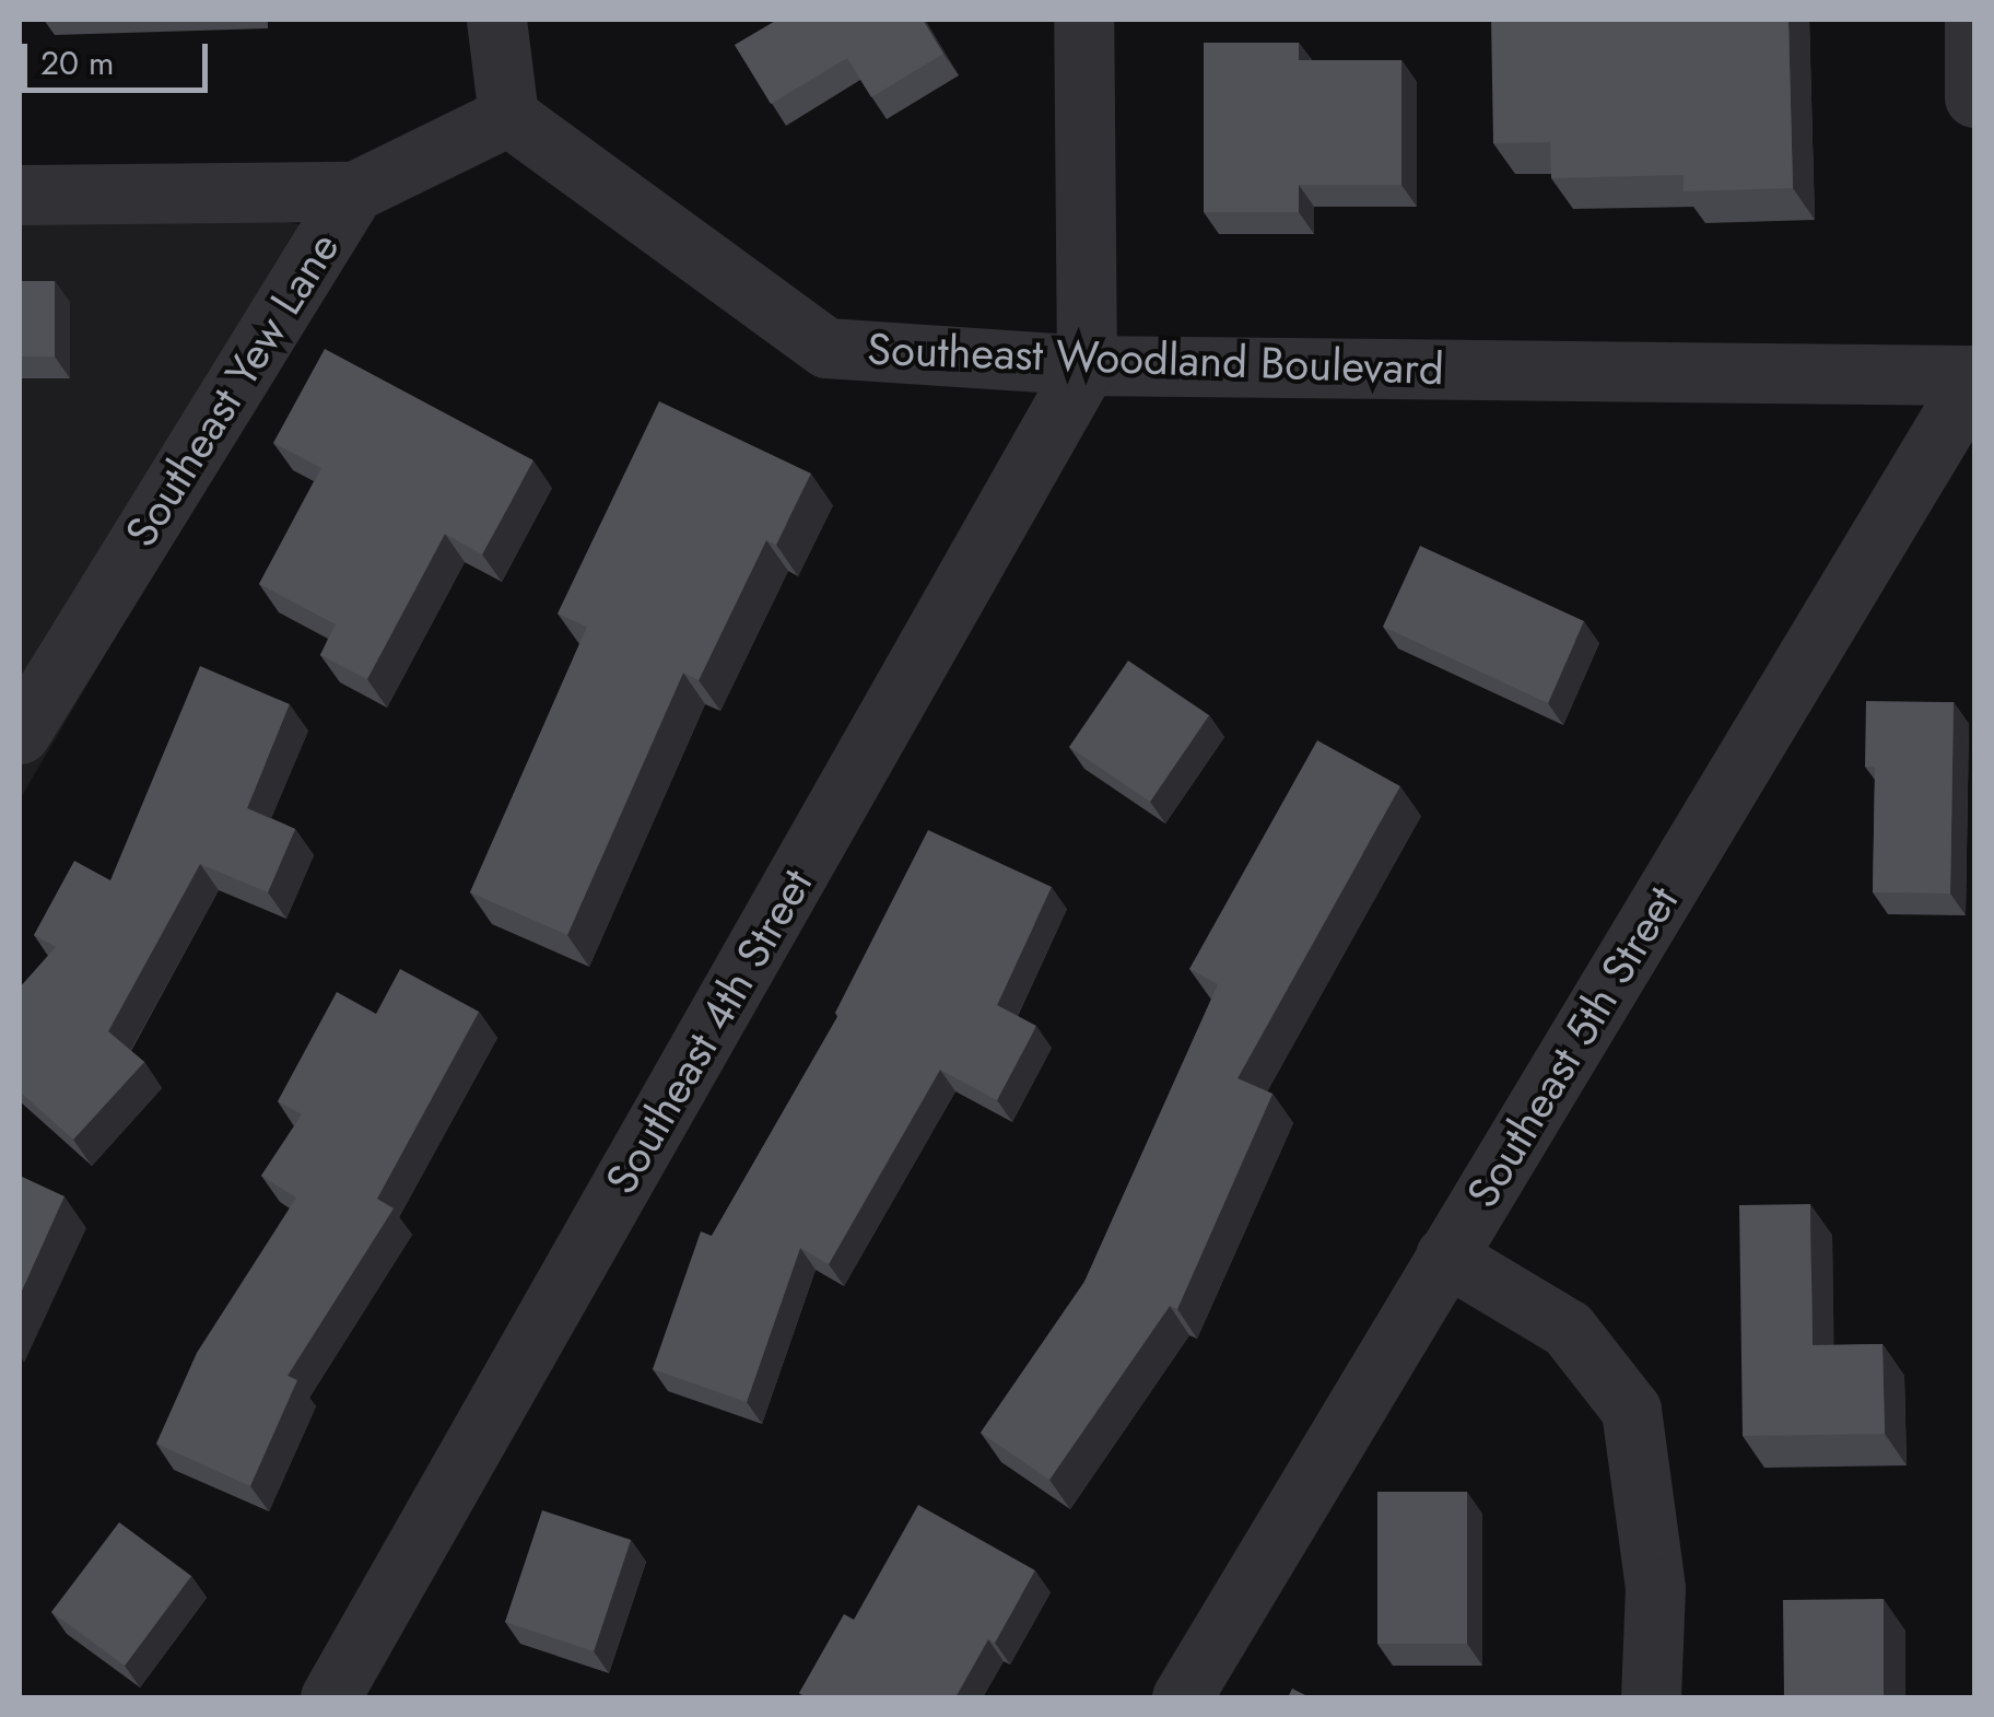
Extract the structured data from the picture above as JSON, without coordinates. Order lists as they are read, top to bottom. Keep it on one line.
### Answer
{"streets":{"street":["Southeast Woodland Boulevard","Southeast Yew Lane","Southeast 4th Street","Southeast 5th Street"]},"crossings":[["Southeast Woodland Boulevard","Southeast Yew Lane"],["Southeast Woodland Boulevard","Southeast 4th Street"],["Southeast Woodland Boulevard","Southeast 5th Street"]],"scale_bar":"20 m"}
